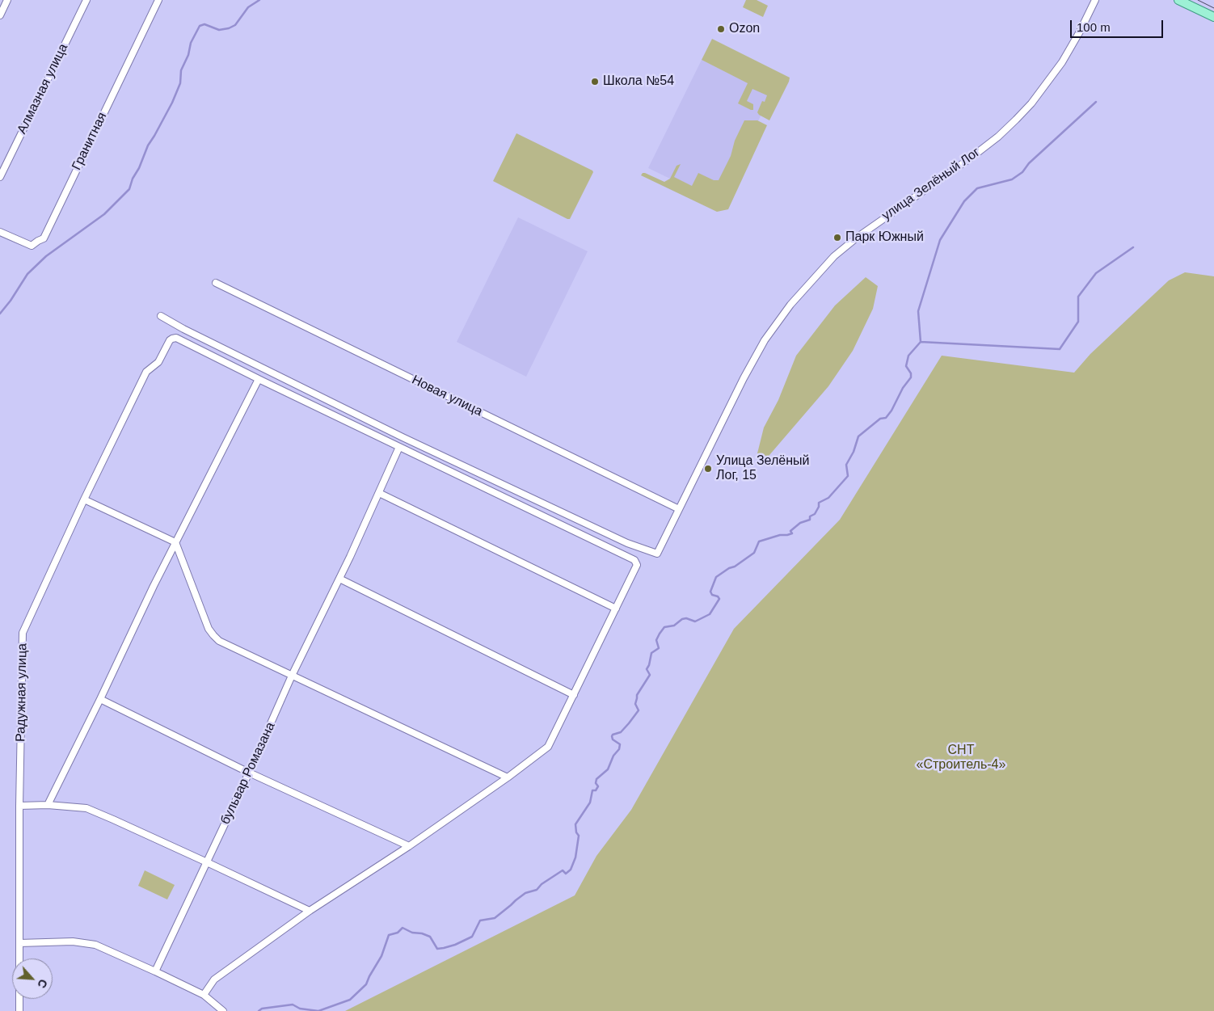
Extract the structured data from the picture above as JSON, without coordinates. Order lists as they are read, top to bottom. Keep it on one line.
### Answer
{"streets":{"street":["Алмазная улица","Гранитная","улица Зелёный Лог","Новая улица","Радужная улица","бульвар Ромазана"]},"crossings":[["улица Зелёный Лог","Новая улица"]],"parks":["СНТ «Строитель-4»"],"places":["Ozon","Школа №54","Парк Южный","Улица Зелёный Лог, 15"],"scale_bar":"100 m","north":"bottom right"}
